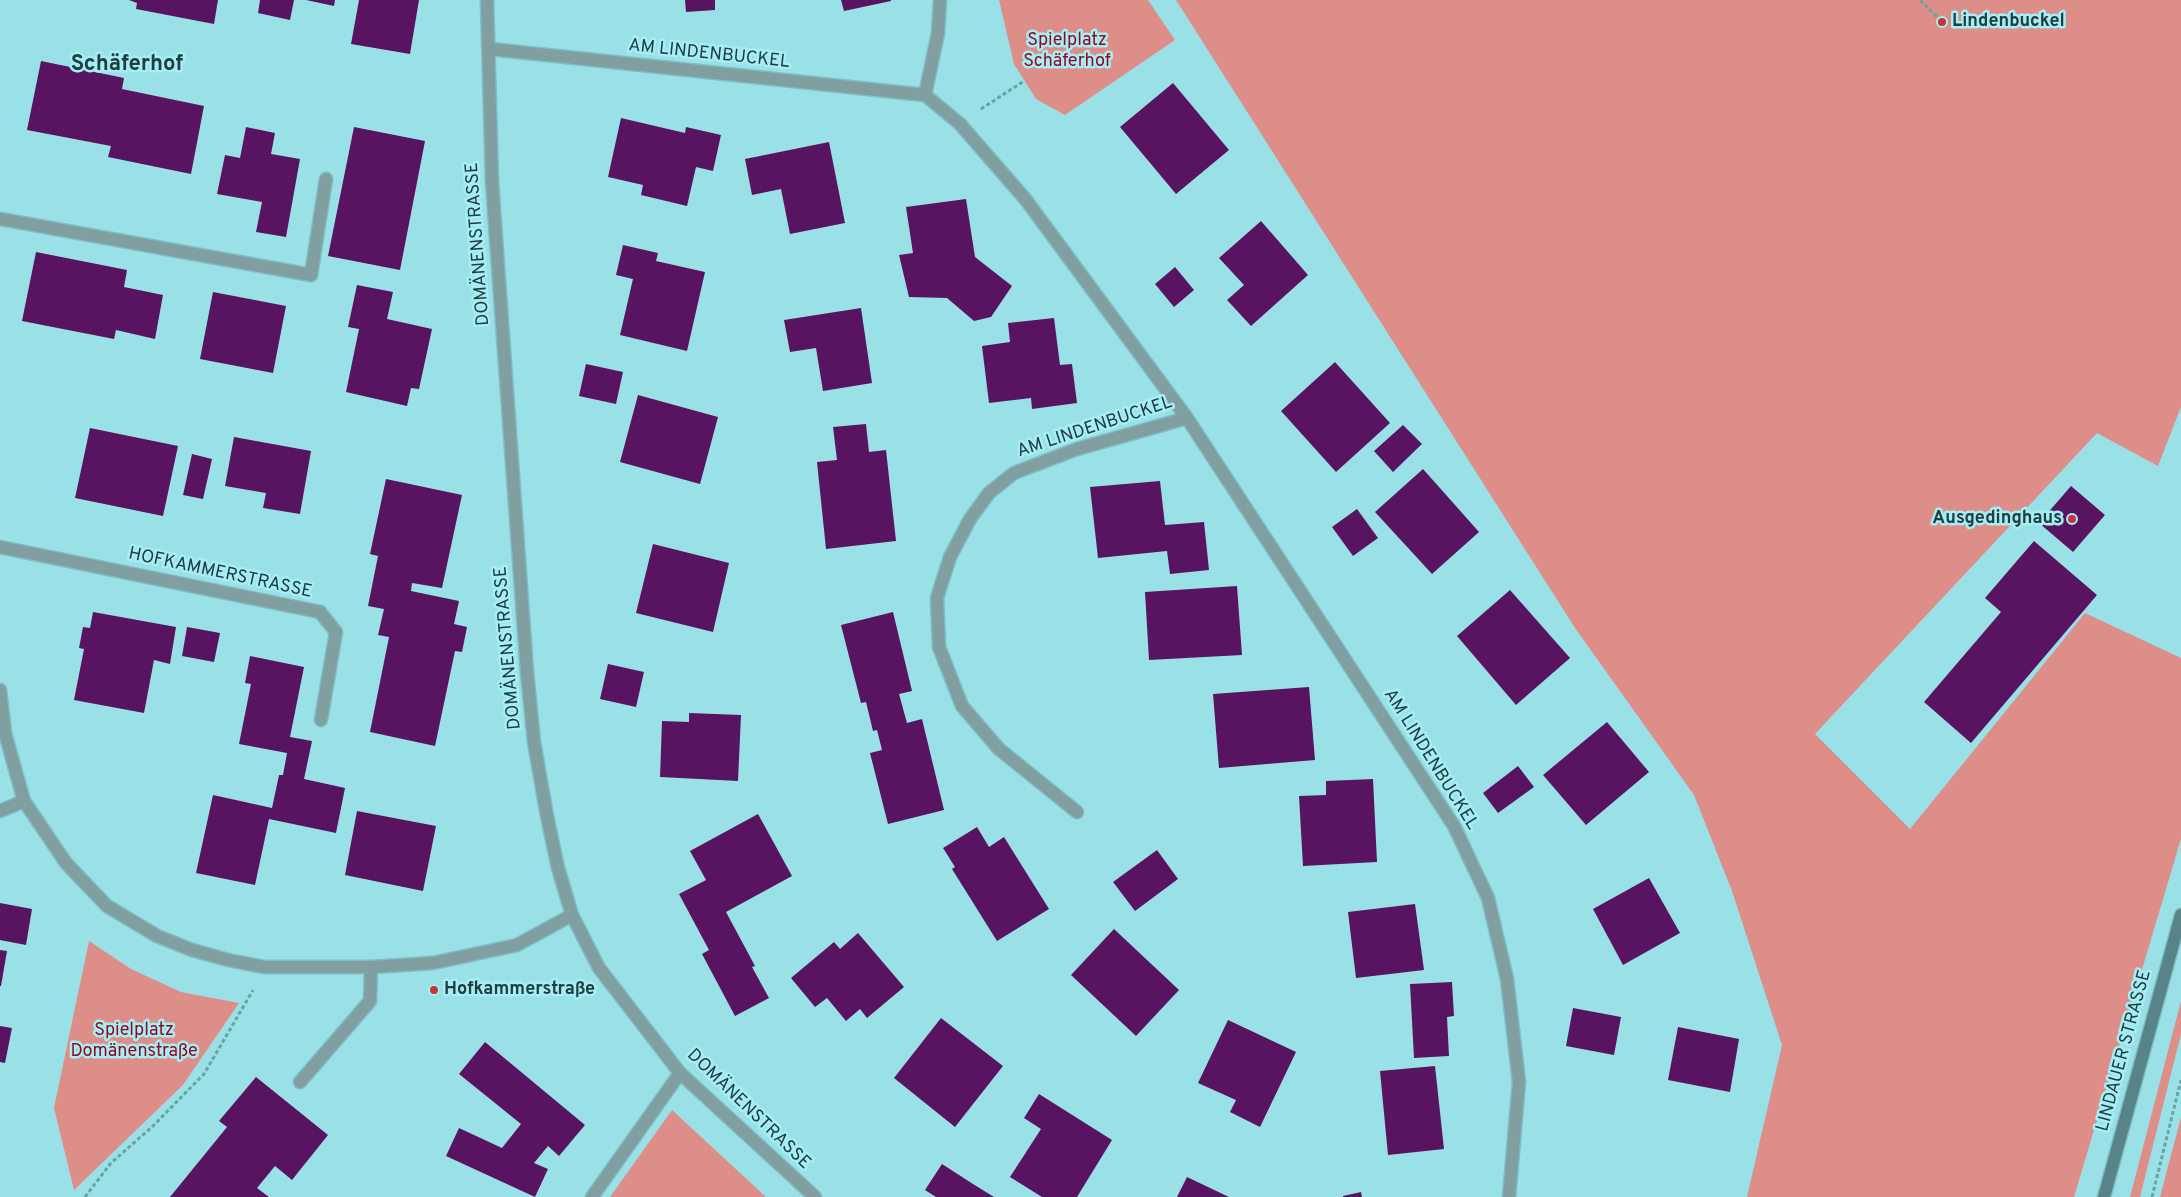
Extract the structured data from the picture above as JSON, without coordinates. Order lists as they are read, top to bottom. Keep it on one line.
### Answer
{"streets":{"main road":["LINDAUER STRASSE"],"street":["AM LINDENBUCKEL","DOMÄNENSTRASSE","HOFKAMMERSTRASSE"]},"crossings":[["AM LINDENBUCKEL","DOMÄNENSTRASSE"]],"districts":["Schäferhof"],"parks":["Spielplatz Schäferhof","Spielplatz Domänenstraße"],"places":["Lindenbuckel","Ausgedinghaus","Hofkammerstraße"]}
